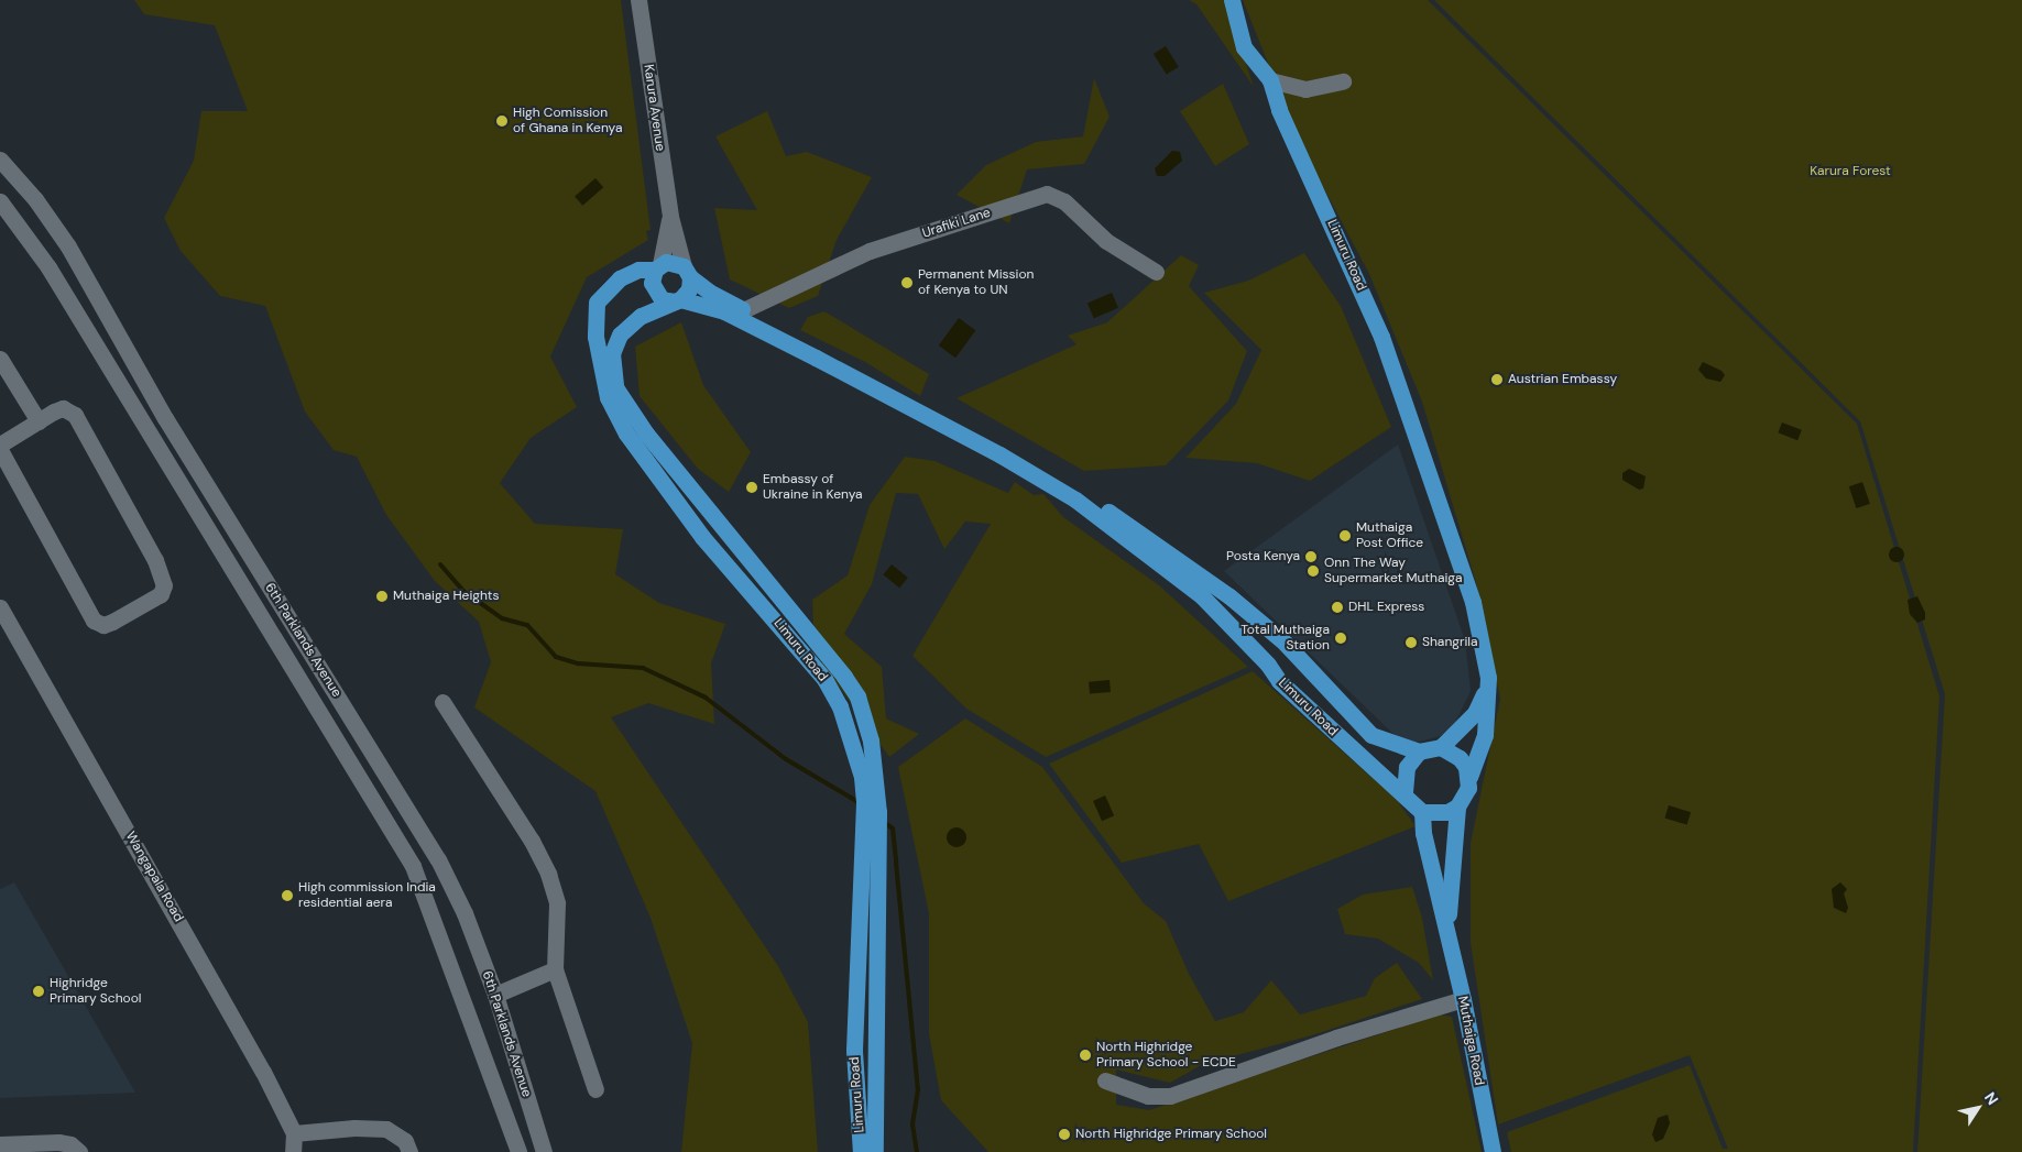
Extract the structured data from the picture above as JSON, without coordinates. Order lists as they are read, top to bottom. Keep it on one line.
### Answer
{"streets":{"main road":["Limuru Road","Muthaiga Road"],"street":["Karura Avenue","Urafiki Lane","6th Parklands Avenue","Wangapala Road"]},"crossings":[["Karura Avenue","Limuru Road"],["Urafiki Lane","Limuru Road"],["Limuru Road","Muthaiga Road"]],"parks":["Karura Forest"],"places":["High Comission of Ghana in Kenya","Permanent Mission of Kenya to UN","Austrian Embassy","Embassy of Ukraine in Kenya","Muthaiga Post Office","Posta Kenya","Onn The Way Supermarket Muthaiga","Muthaiga Heights","DHL Express","Total Muthaiga Station","Shangrila","High commission India residential aera","Highridge Primary School","North Highridge Primary School - ECDE","North Highridge Primary School"],"north":"top right"}
